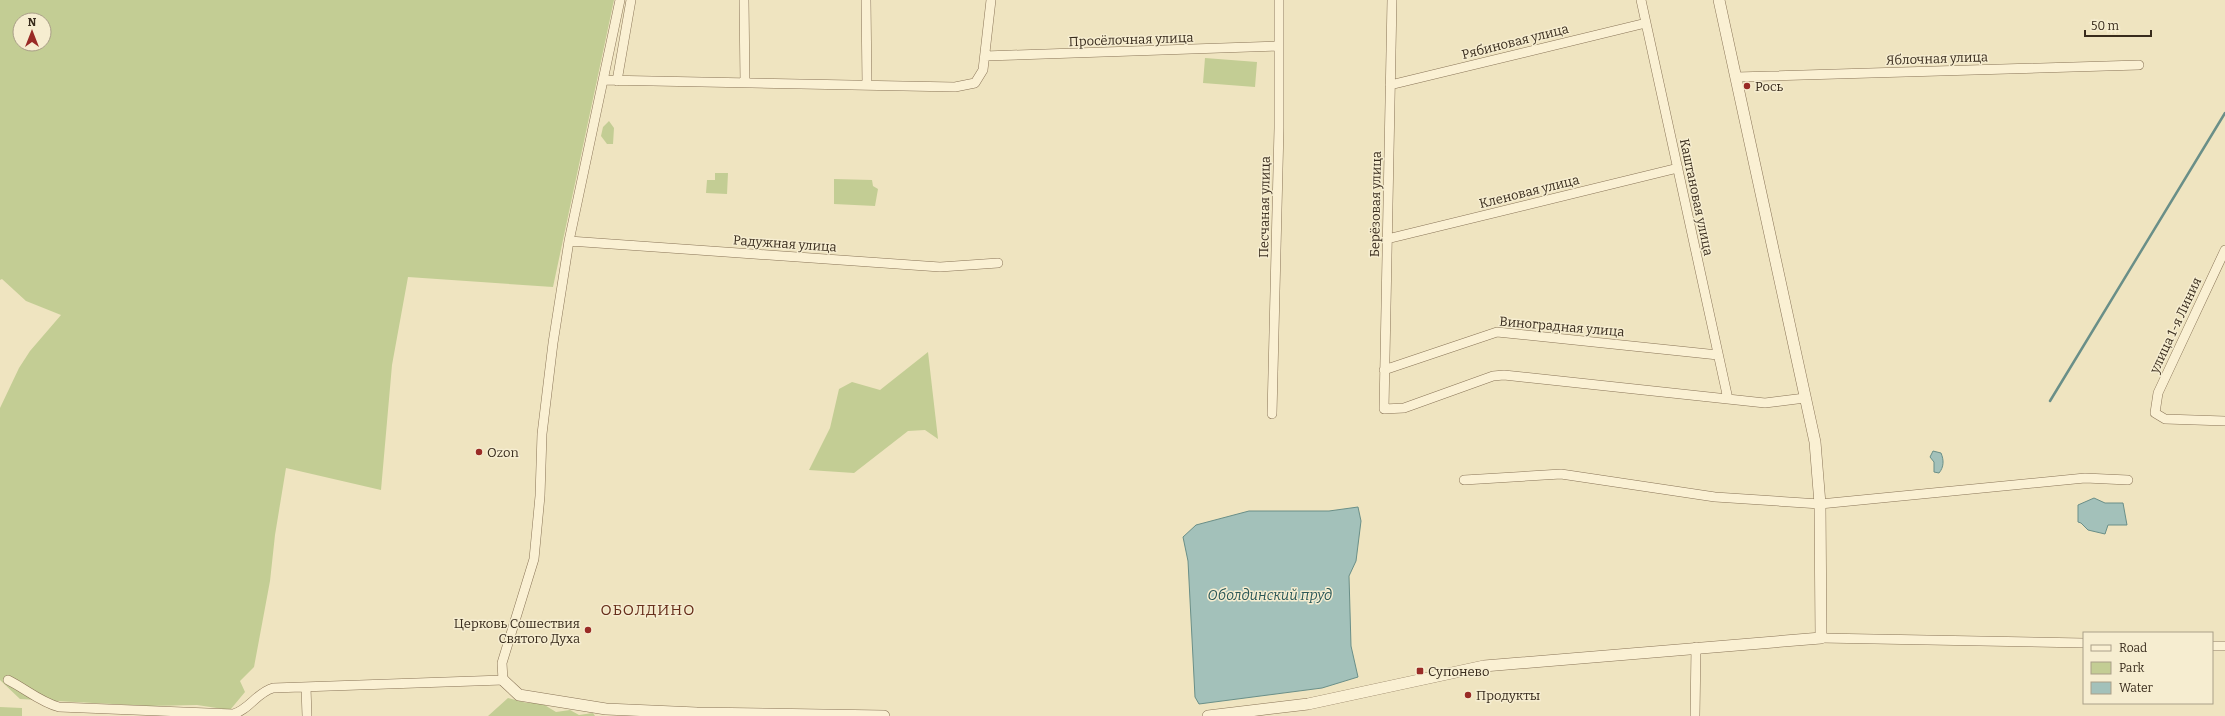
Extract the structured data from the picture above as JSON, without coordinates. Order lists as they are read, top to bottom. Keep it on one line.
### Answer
{"streets":{"street":["Просёлочная улица","Рябиновая улица","Яблочная улица","Кленовая улица","Каштановая улица","Берёзовая улица","Песчаная улица","Радужная улица","улица 1-я Линия","Виноградная улица"]},"crossings":[["Просёлочная улица","Песчаная улица"],["Рябиновая улица","Каштановая улица"],["Рябиновая улица","Берёзовая улица"],["Кленовая улица","Каштановая улица"],["Кленовая улица","Берёзовая улица"],["Каштановая улица","Берёзовая улица"],["Каштановая улица","Виноградная улица"],["Берёзовая улица","Виноградная улица"]],"districts":["ОБОЛДИНО"],"water":["Оболдинский пруд"],"places":{"other":["Рось","Ozon","Церковь Сошествия Святого Духа","Продукты"],"transit":["Супонево"]},"legend":["Road","Park","Water"],"scale_bar":"50 m","north":"top"}
